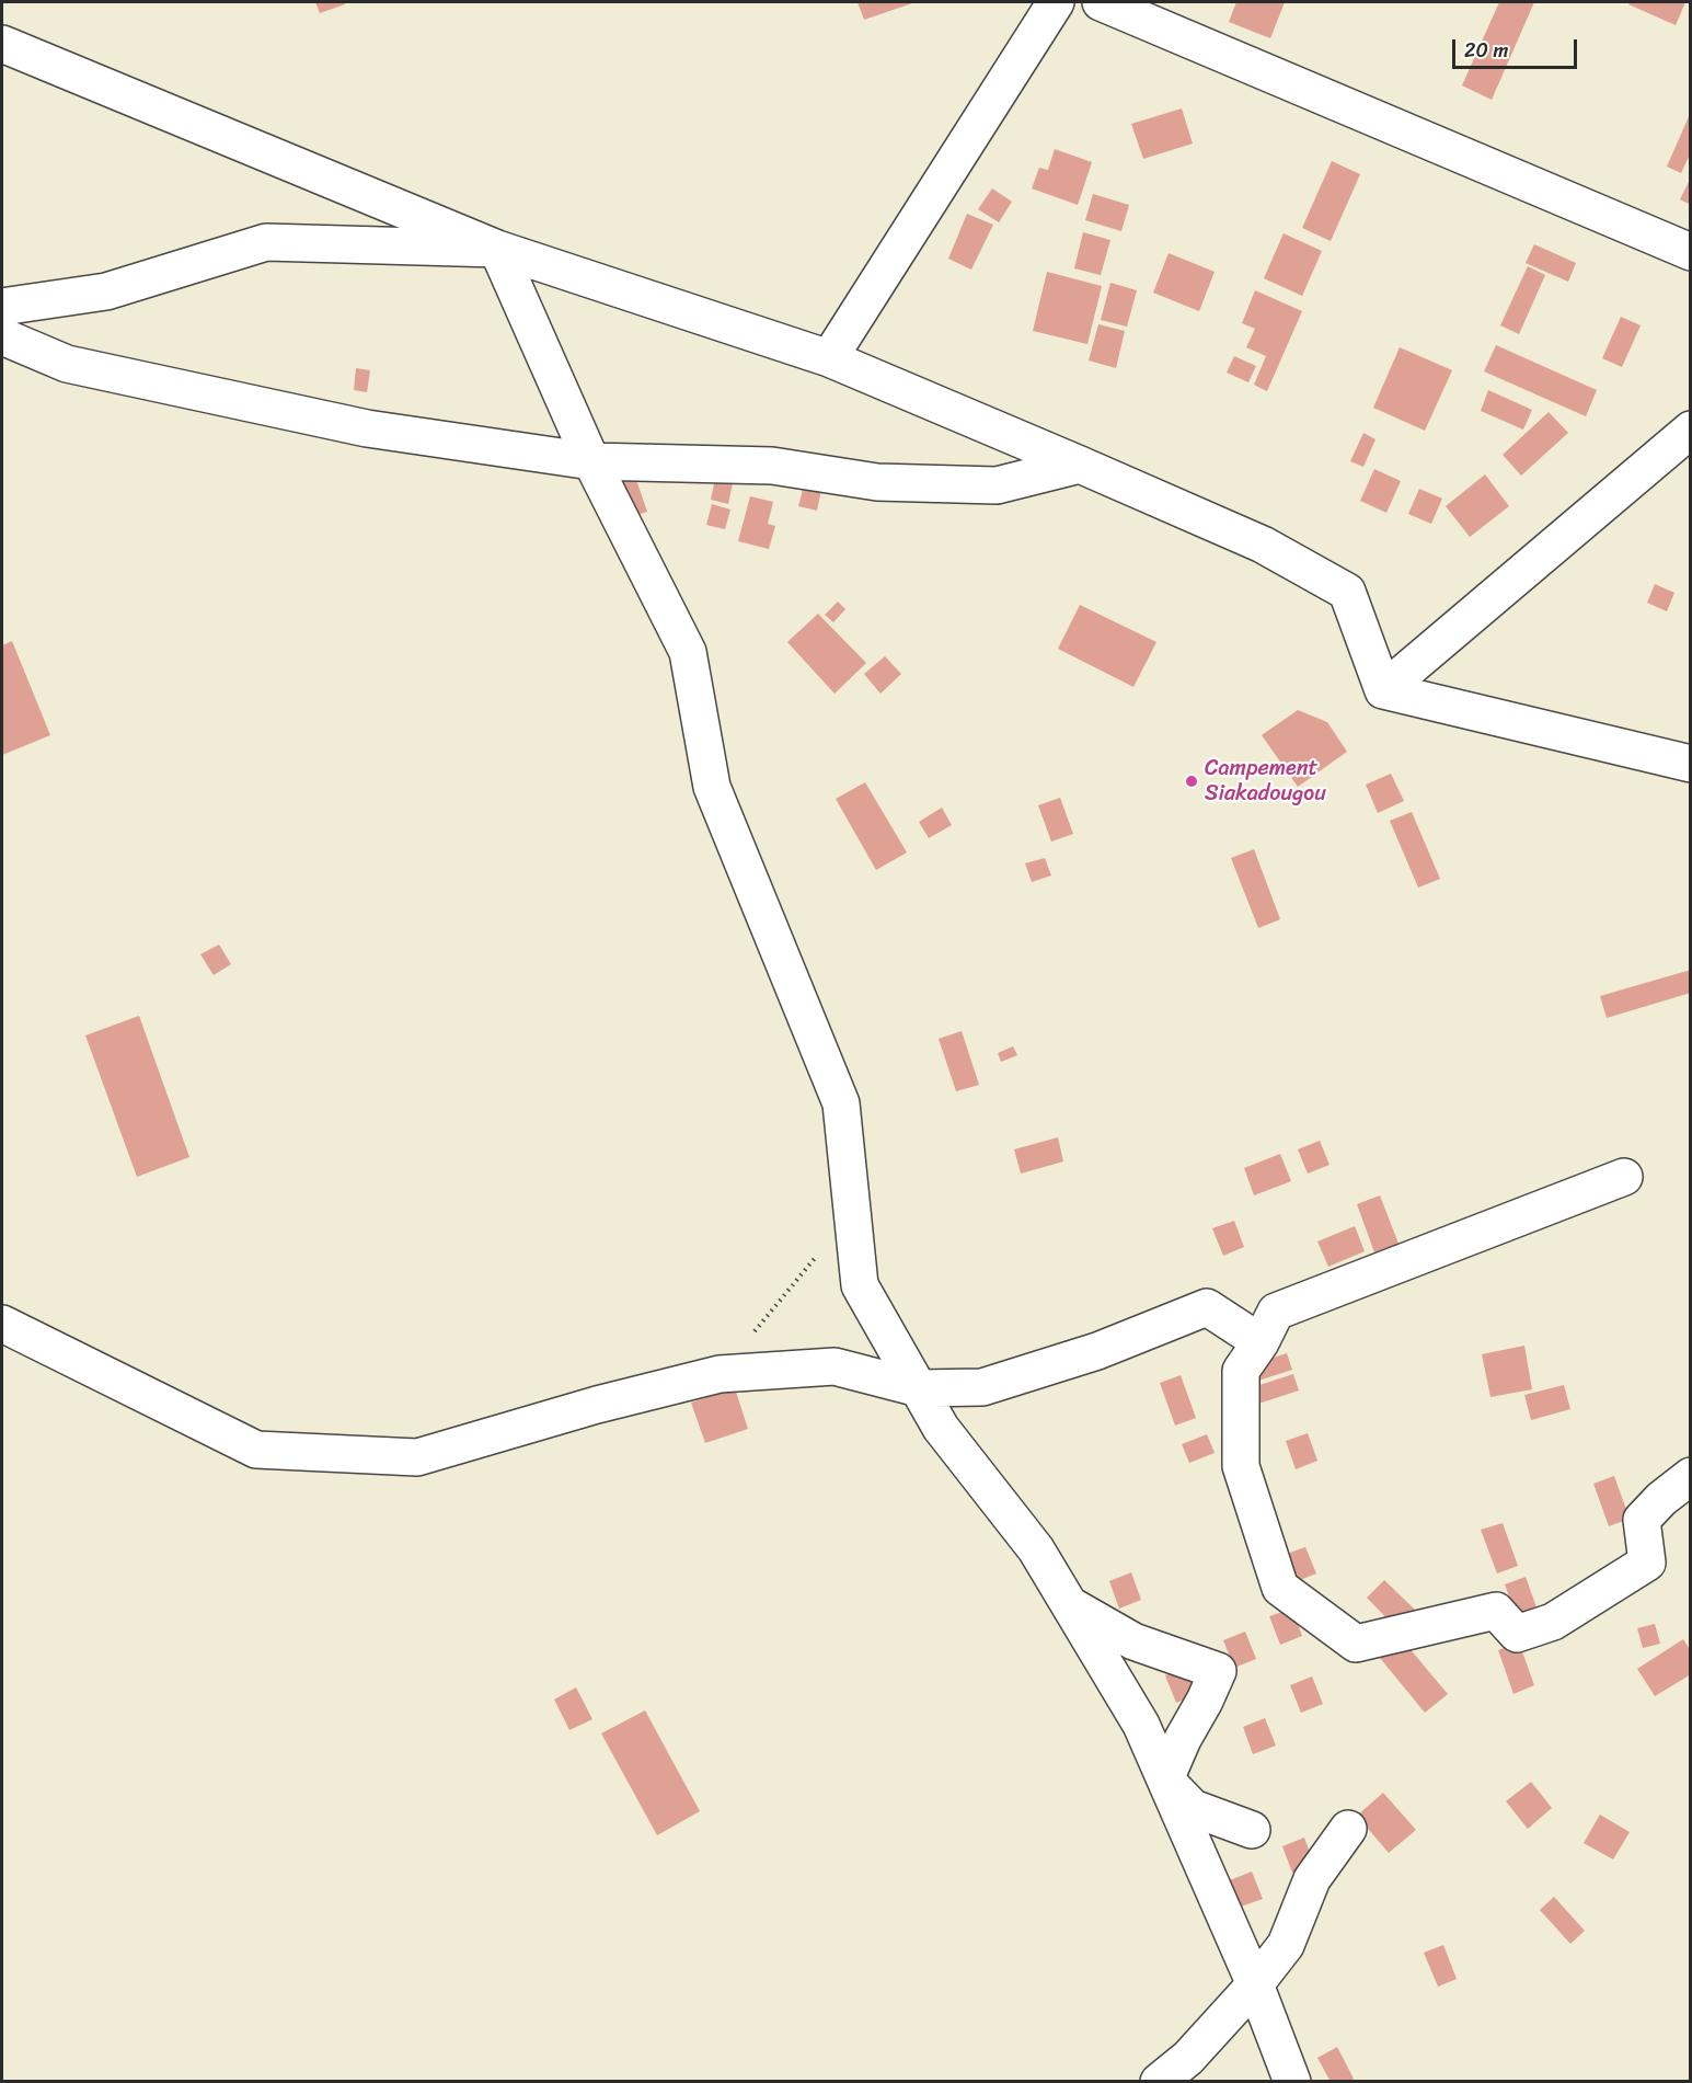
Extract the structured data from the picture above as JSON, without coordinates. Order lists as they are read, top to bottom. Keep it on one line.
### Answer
{"places":["Campement Siakadougou"],"scale_bar":"20 m"}
